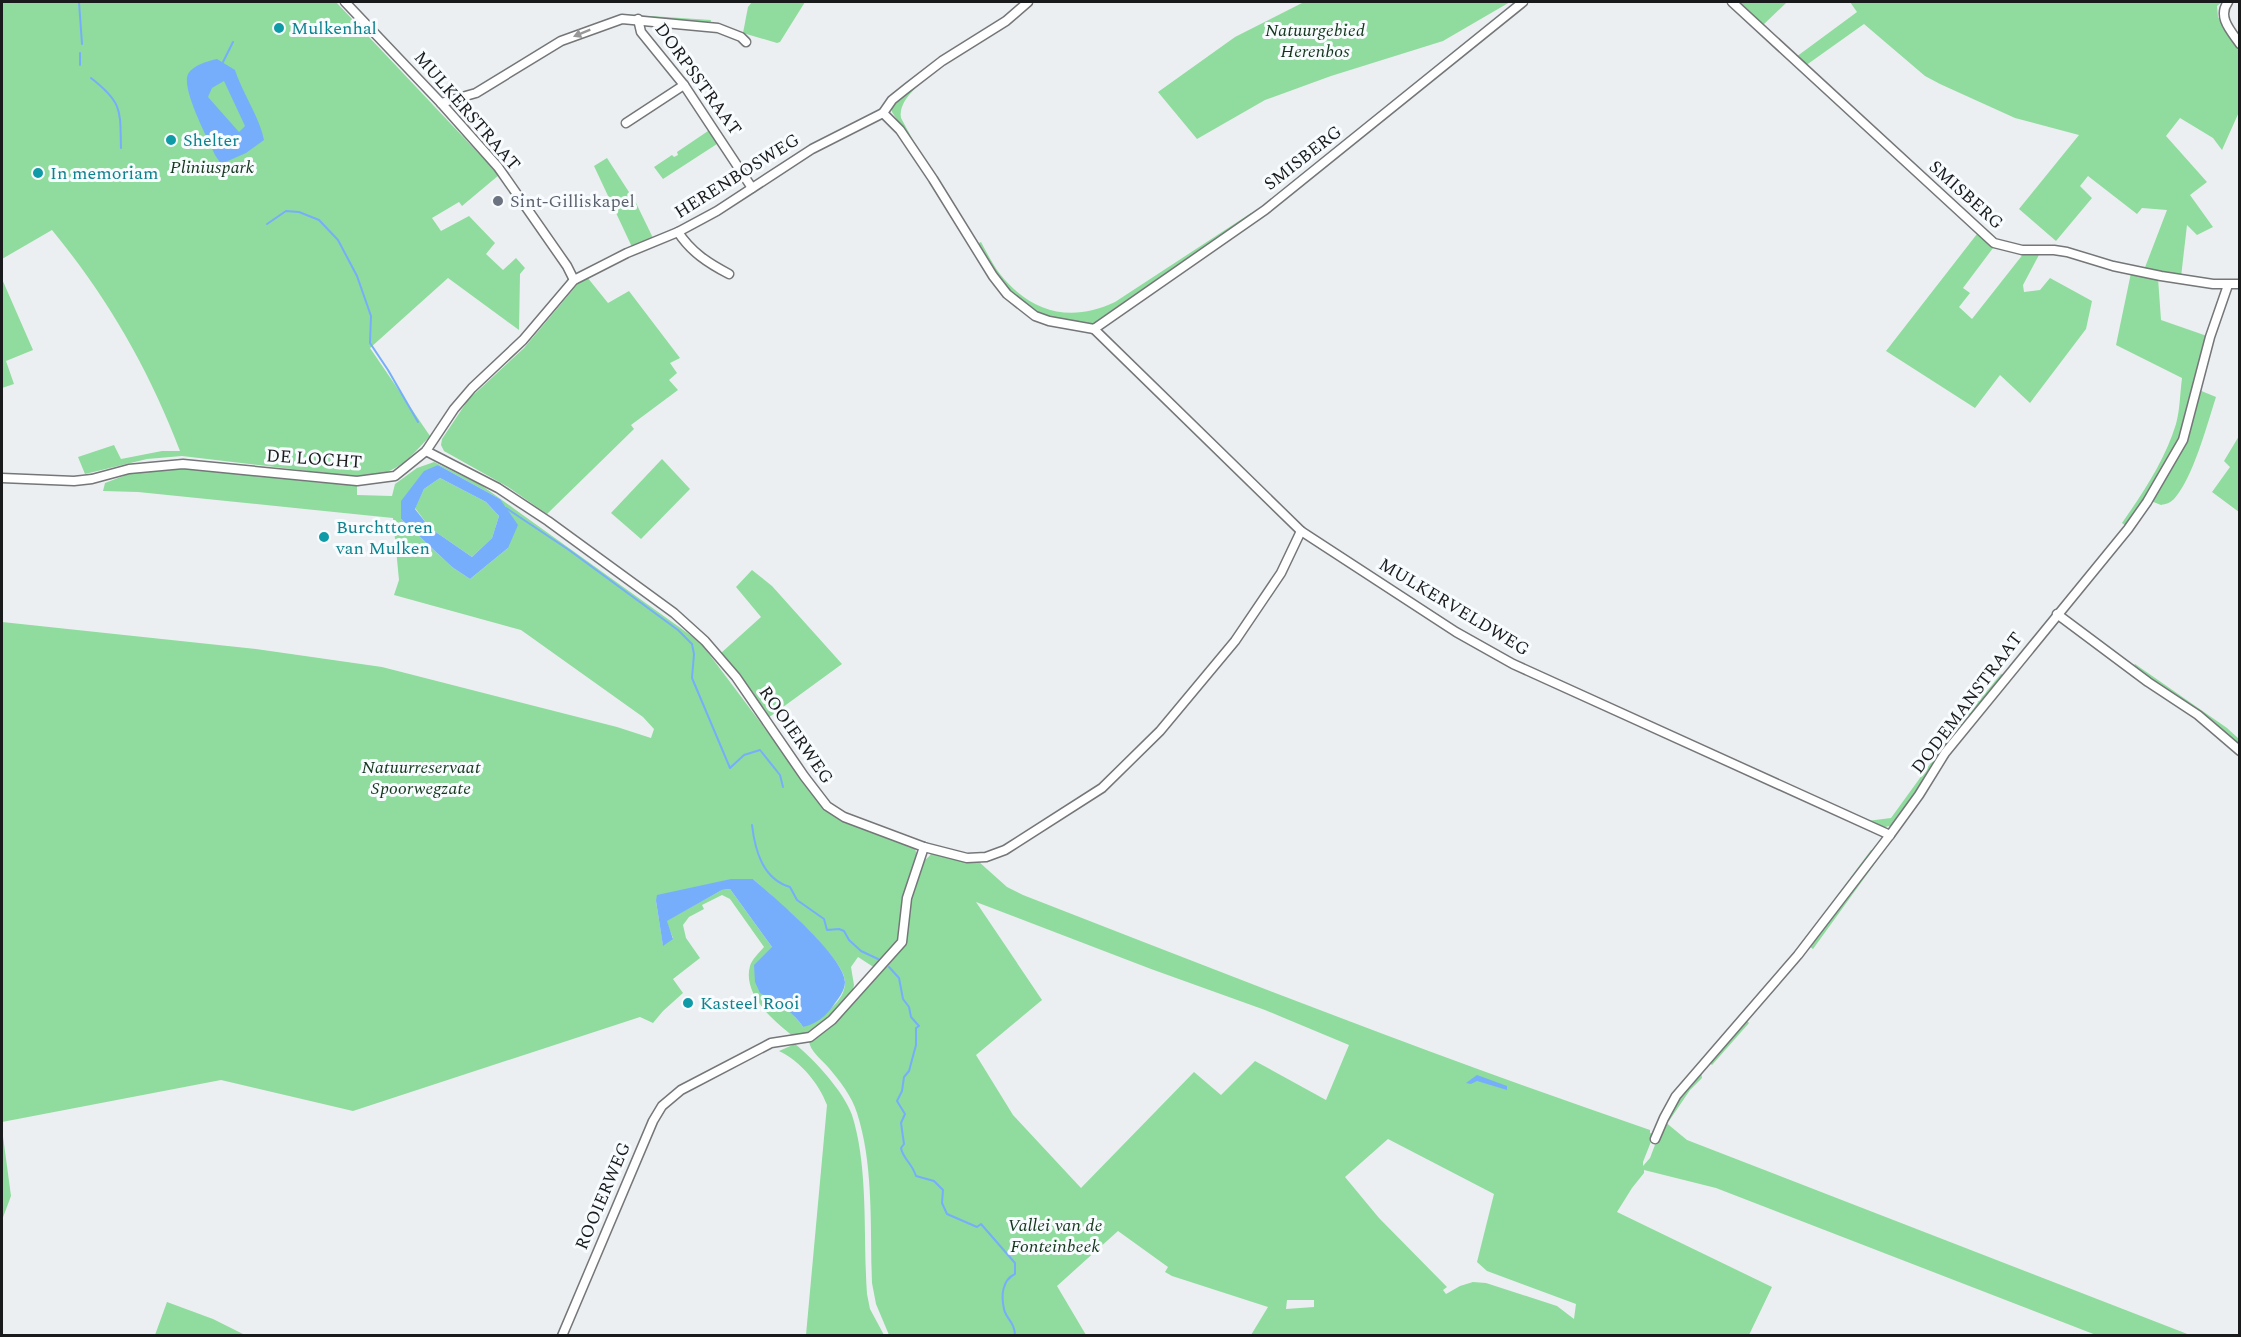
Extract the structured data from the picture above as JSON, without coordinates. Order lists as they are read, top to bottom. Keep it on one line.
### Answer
{"streets":{"street":["DORPSSTRAAT","MULKERSTRAAT","SMISBERG","HERENBOSWEG","DE LOCHT","MULKERVELDWEG","DODEMANSTRAAT","ROOIERWEG"]},"crossings":[["DORPSSTRAAT","HERENBOSWEG"],["MULKERSTRAAT","HERENBOSWEG"],["MULKERSTRAAT","DE LOCHT"],["SMISBERG","MULKERVELDWEG"],["SMISBERG","DODEMANSTRAAT"],["HERENBOSWEG","DE LOCHT"],["DE LOCHT","ROOIERWEG"],["MULKERVELDWEG","DODEMANSTRAAT"]],"parks":["Natuurgebied Herenbos","Pliniuspark","Natuurreservaat Spoorwegzate","Vallei van de Fonteinbeek"],"places":["Mulkenhal","Shelter","In memoriam","Sint-Gilliskapel","Burchttoren van Mulken","Kasteel Rooi"]}
